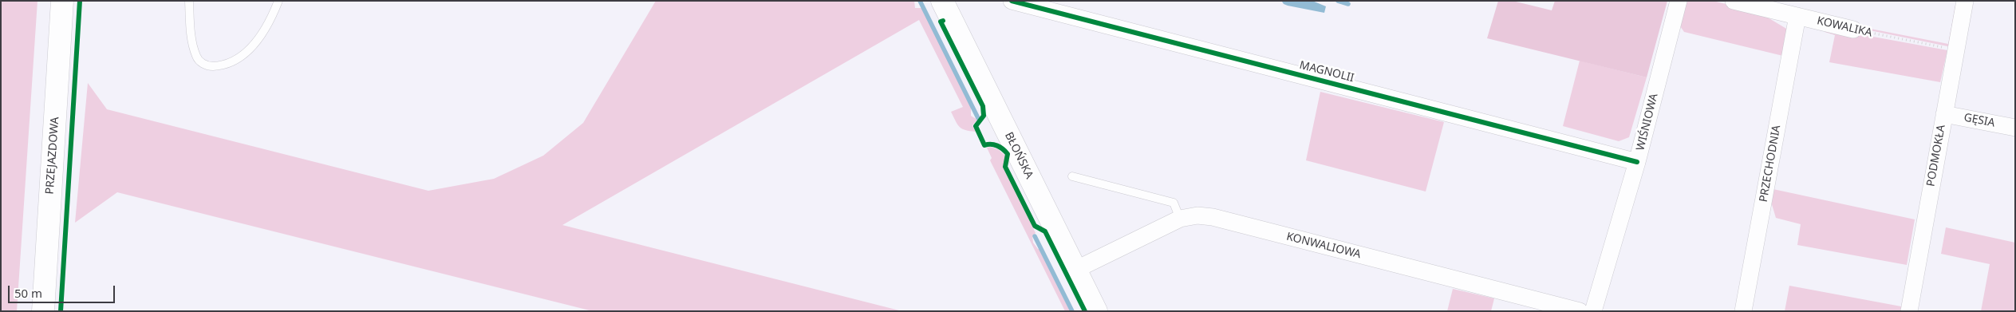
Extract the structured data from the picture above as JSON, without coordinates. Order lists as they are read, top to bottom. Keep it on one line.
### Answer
{"streets":{"street":["KOWALIKA","MAGNOLII","GĘSIA","WIŚNIOWA","PRZEJAZDOWA","BŁOŃSKA","PODMOKŁA","PRZECHODNIA","KONWALIOWA"]},"crossings":[["KOWALIKA","PODMOKŁA"],["KOWALIKA","PRZECHODNIA"],["MAGNOLII","WIŚNIOWA"],["GĘSIA","PODMOKŁA"],["BŁOŃSKA","KONWALIOWA"]],"scale_bar":"50 m"}
